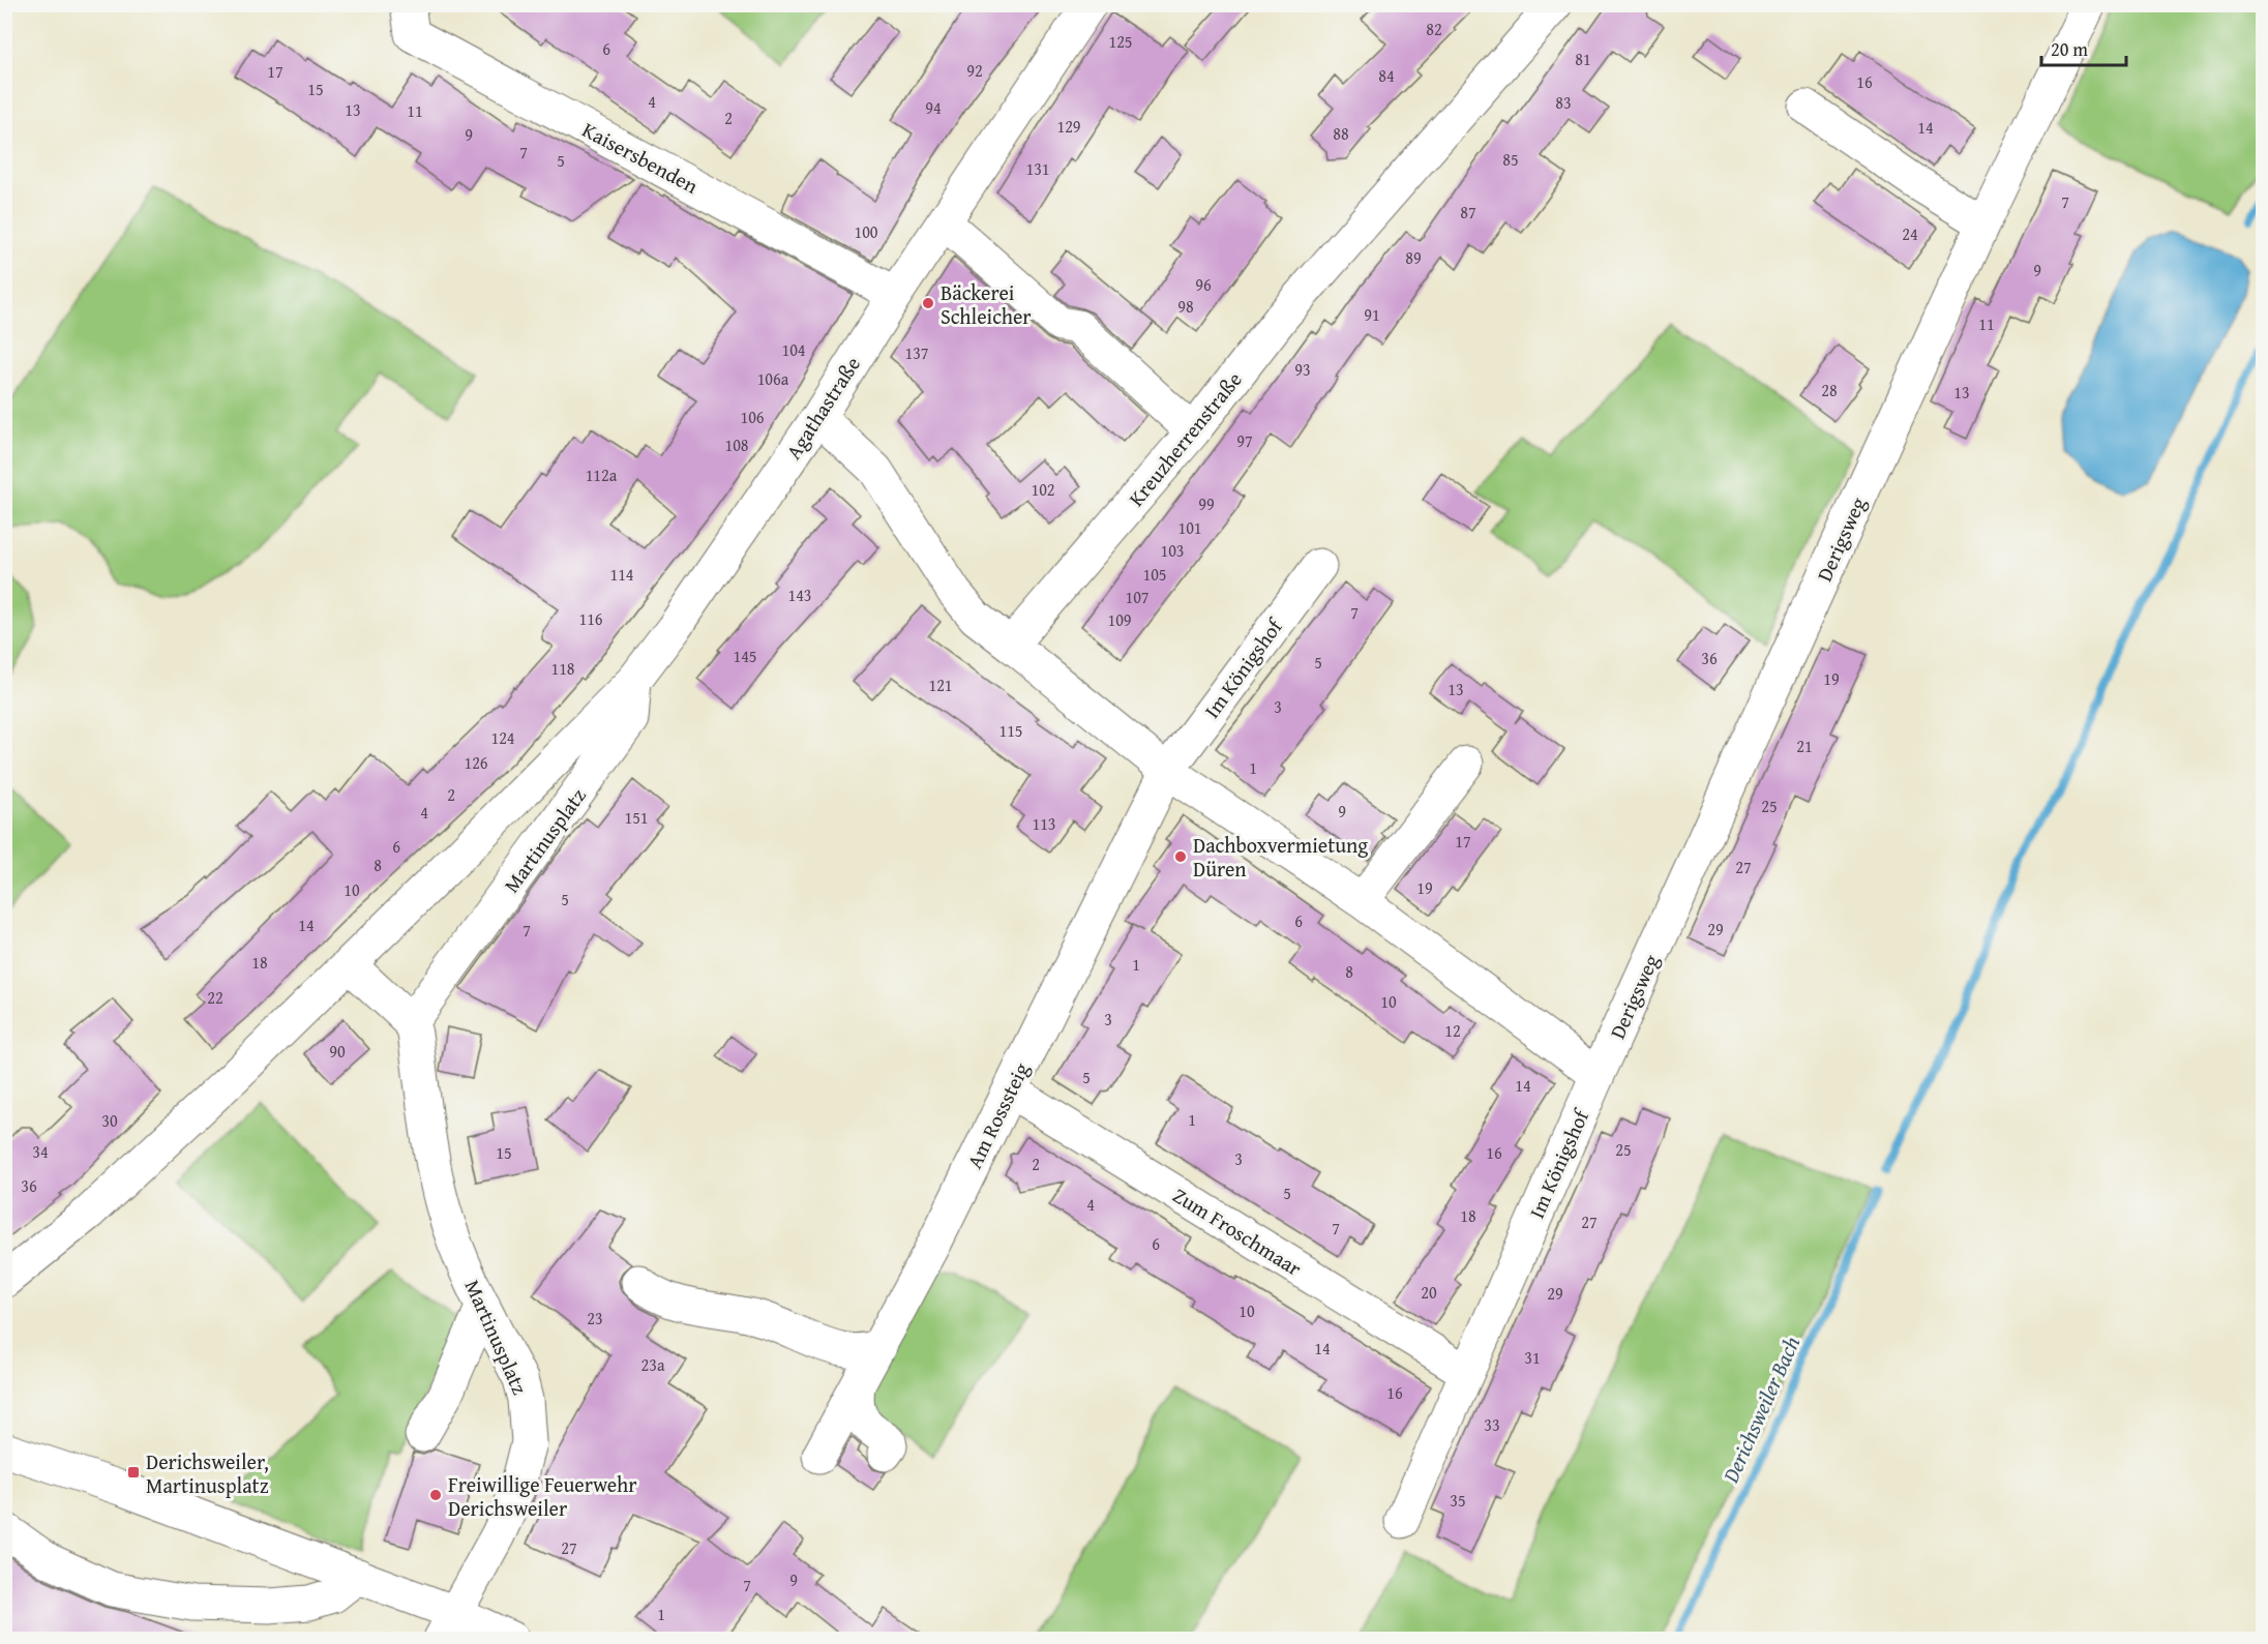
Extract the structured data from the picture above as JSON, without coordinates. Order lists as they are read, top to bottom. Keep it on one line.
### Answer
{"streets":{"street":["Kaisersbenden","Agathastraße","Kreuzherrenstraße","Derigsweg","Im Königshof","Martinusplatz","Am Rosssteig","Zum Froschmaar"]},"crossings":[["Kaisersbenden","Agathastraße"],["Agathastraße","Martinusplatz"],["Derigsweg","Im Königshof"],["Im Königshof","Am Rosssteig"],["Im Königshof","Zum Froschmaar"],["Am Rosssteig","Zum Froschmaar"]],"water":["Derichsweiler Bach"],"places":{"other":["Bäckerei Schleicher","Dachboxvermietung Düren","Freiwillige Feuerwehr Derichsweiler"],"transit":["Derichsweiler, Martinusplatz"]},"house_numbers":["82","125","6","81","92","17","84","16","15","4","83","94","13","11","2","129","14","88","9","7","85","5","131","7","87","100","24","89","9","96","98","91","11","104","137","93","106a","28","13","106","97","108","112a","102","99","101","103","114","105","143","107","7","116","109","145","36","5","118","19","121","13","3","115","124","21","126","1","2","25","9","4","151","113","17","6","8","27","19","10","5","6","14","29","7","18","1","8","22","10","3","12","90","5","14","1","30","25","34","15","16","3","2","36","5","4","18","27","7","6","20","29","10","23","14","31","23a","16","33","35","27","9","7","1"],"scale_bar":"20 m"}
